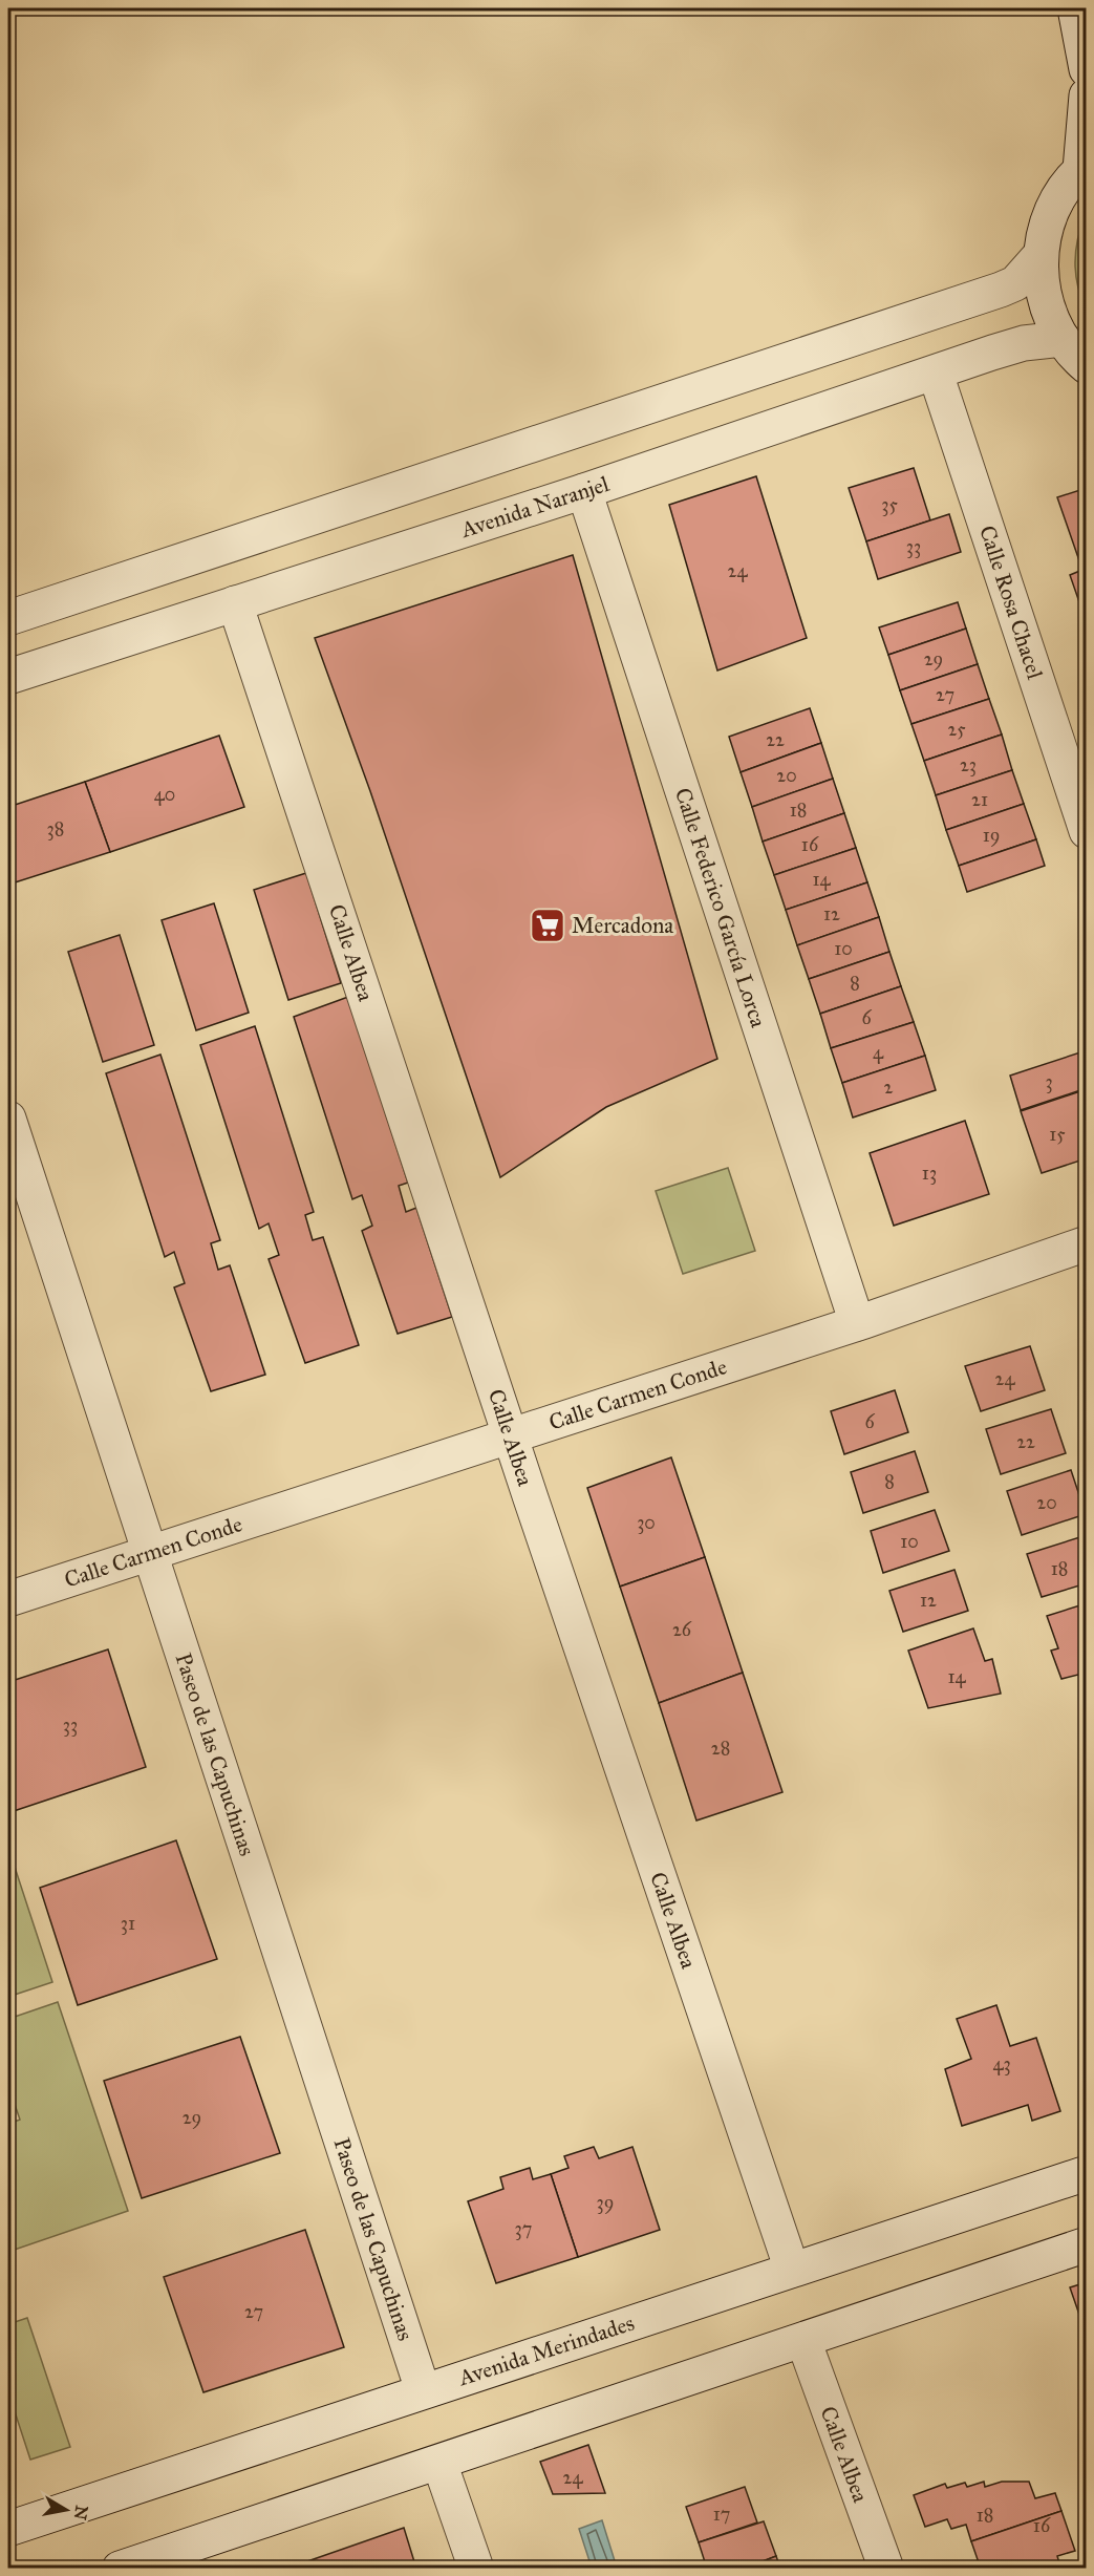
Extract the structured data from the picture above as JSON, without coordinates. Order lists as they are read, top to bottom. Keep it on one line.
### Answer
{"streets":{"street":["Avenida Naranjel","Calle Rosa Chacel","Calle Federico García Lorca","Calle Albea","Calle Carmen Conde","Paseo de las Capuchinas","Avenida Merindades"]},"crossings":[["Avenida Naranjel","Calle Rosa Chacel"],["Avenida Naranjel","Calle Federico García Lorca"],["Avenida Naranjel","Calle Albea"],["Calle Federico García Lorca","Calle Carmen Conde"],["Calle Albea","Calle Carmen Conde"],["Calle Albea","Avenida Merindades"],["Calle Carmen Conde","Paseo de las Capuchinas"],["Paseo de las Capuchinas","Avenida Merindades"]],"places":{"supermarket":["Mercadona"]},"house_numbers":["35","33","24","29","27","25","22","23","20","40","21","18","38","19","16","14","12","10","8","6","4","3","2","15","13","24","6","22","8","20","30","10","18","12","26","14","33","28","31","43","29","39","37","27","24","17","18","16"],"north":"right"}
